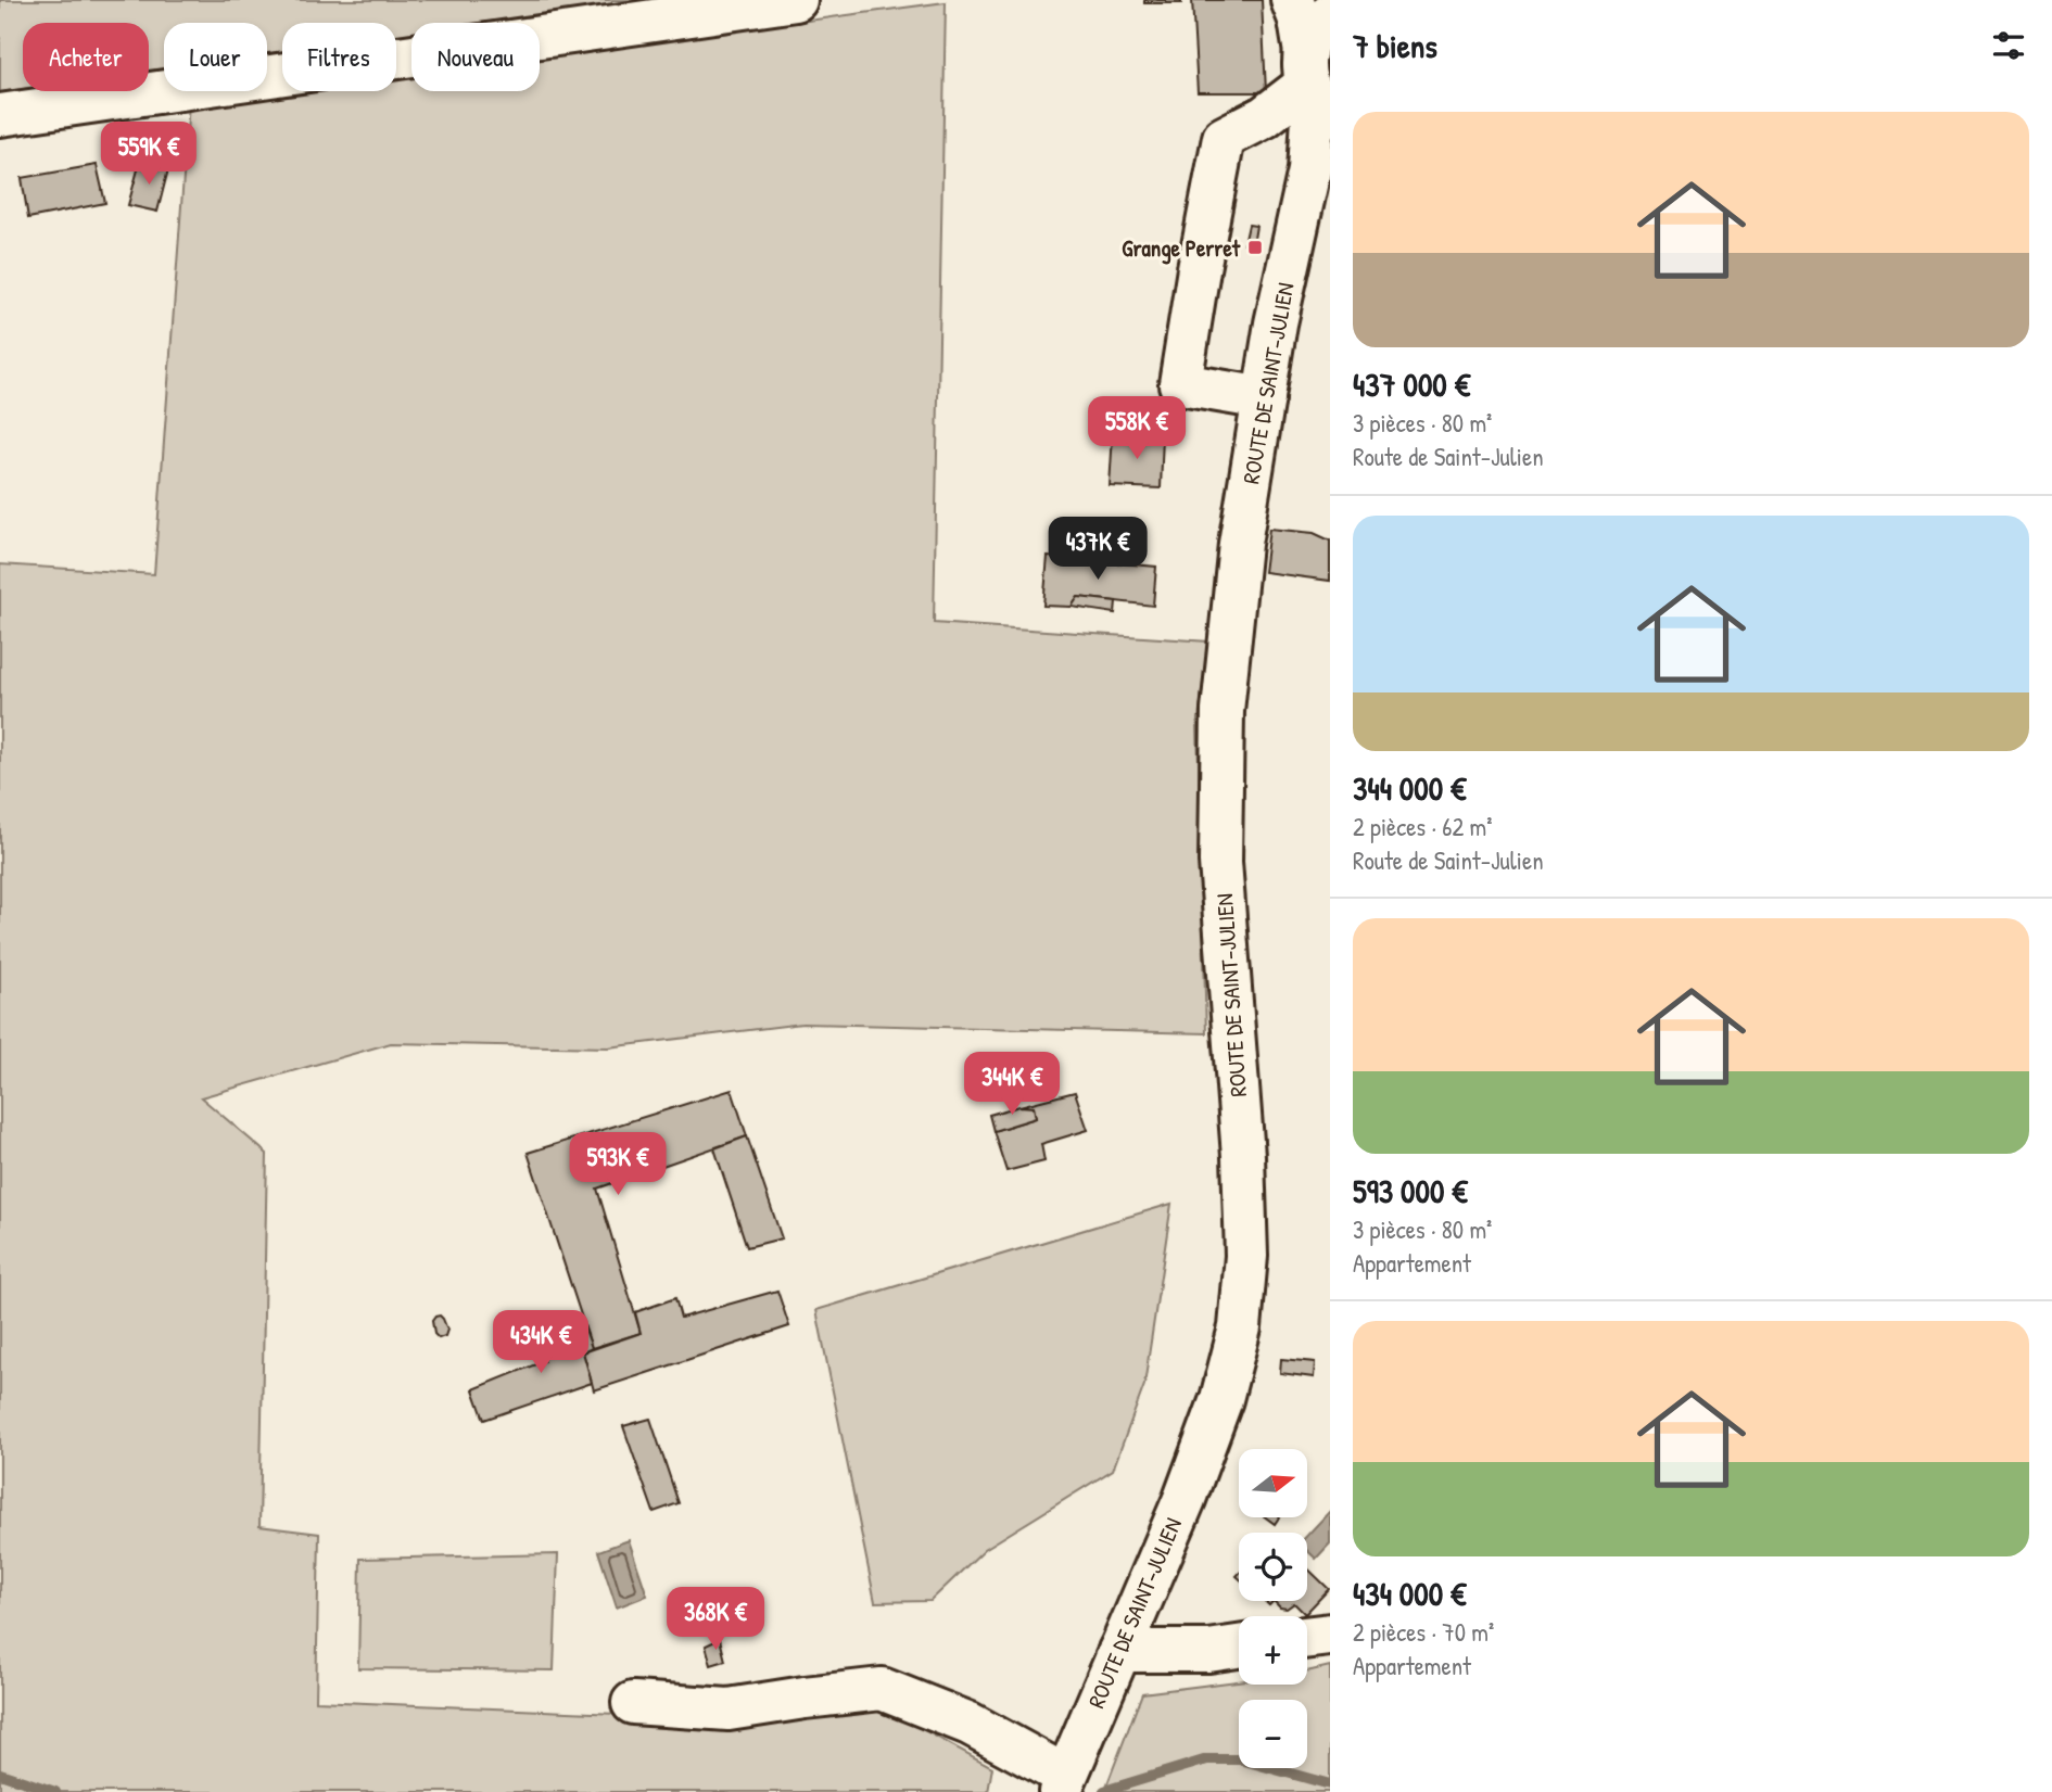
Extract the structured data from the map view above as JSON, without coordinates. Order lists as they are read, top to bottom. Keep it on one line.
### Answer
{"streets":{"main road":["ROUTE DE SAINT-JULIEN"]},"places":{"transit":["Grange Perret"]},"north":"right","page":{"heading":"7 biens","chip":["Acheter","Louer","Filtres","Nouveau"],"list":[{"name":"437 000 €","note":"3 pièces · 80 m² · Route de Saint-Julien"},{"name":"344 000 €","note":"2 pièces · 62 m² · Route de Saint-Julien"},{"name":"593 000 €","note":"3 pièces · 80 m² · Appartement"},{"name":"434 000 €","note":"2 pièces · 70 m² · Appartement"}],"price":["559K €","558K €","437K €","344K €","593K €","434K €","368K €"],"map_buttons":["+","−"]}}
